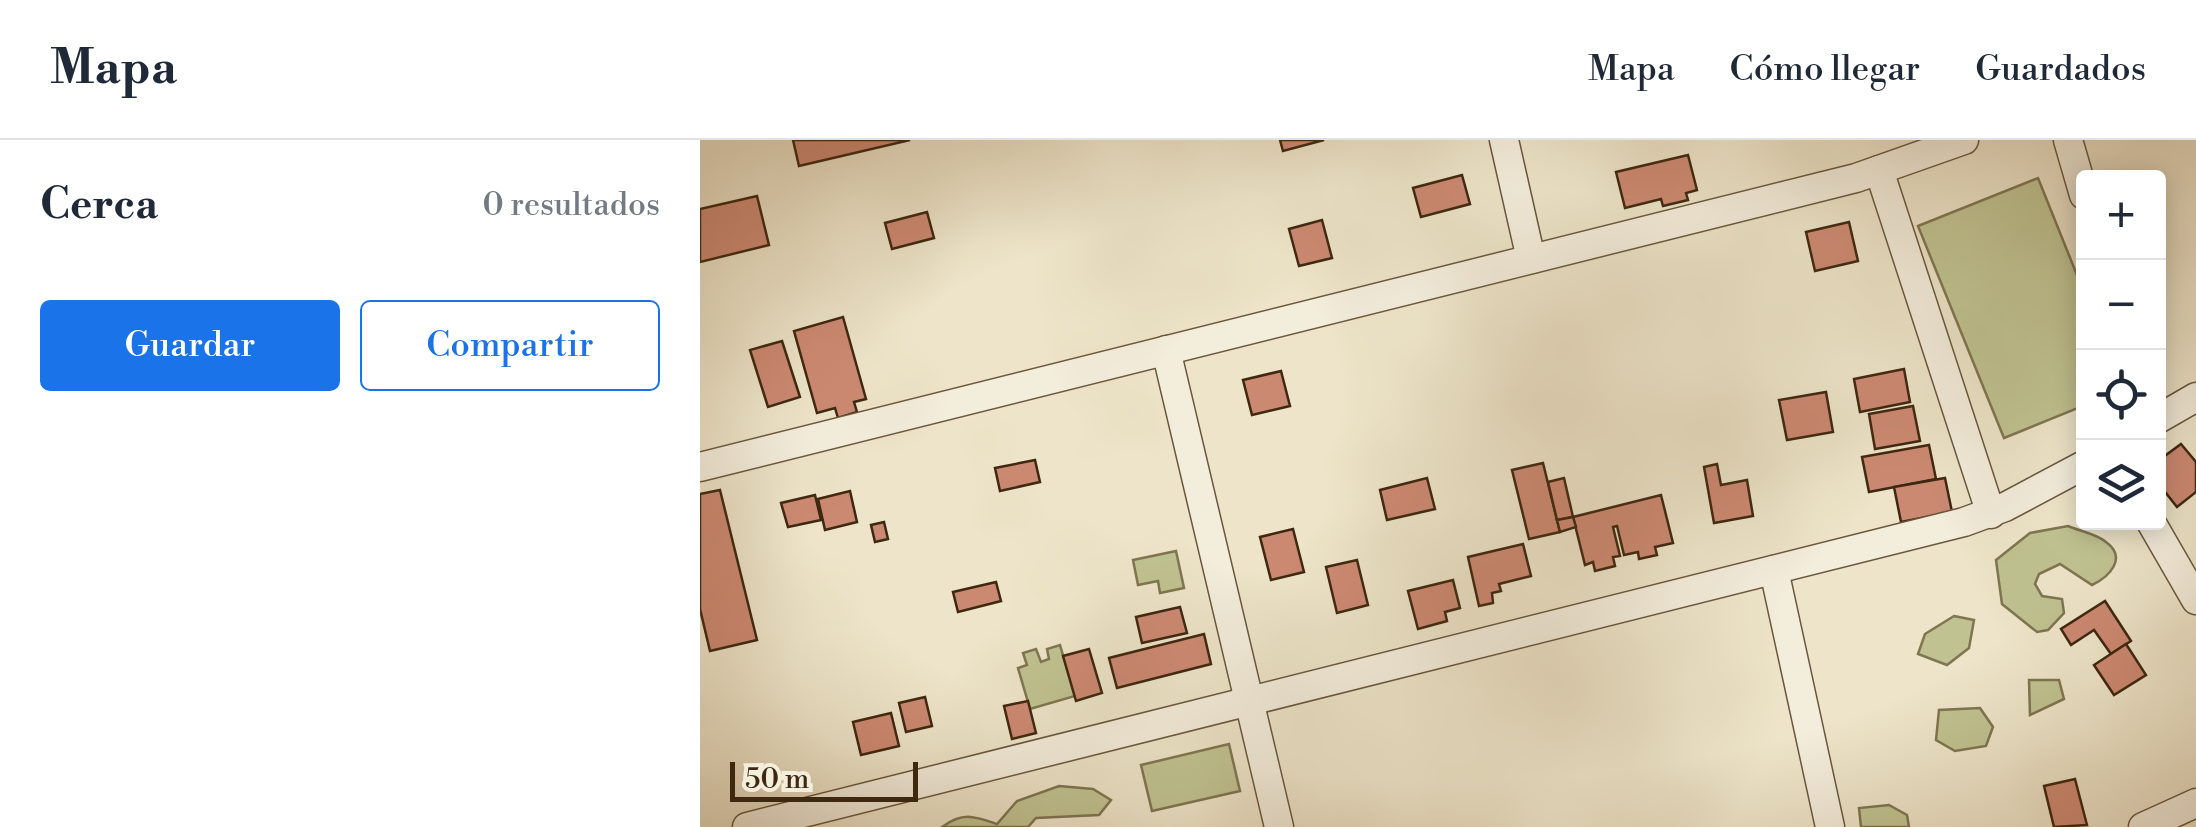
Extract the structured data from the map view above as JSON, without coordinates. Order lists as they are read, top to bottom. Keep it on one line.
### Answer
{"scale_bar":"50 m","page":{"header":"Mapa","nav":["Mapa","Cómo llegar","Guardados"],"heading":["Cerca","0 resultados"],"map_buttons":["+","−"],"buttons":["Guardar","Compartir"],"scale":"50 m"}}
